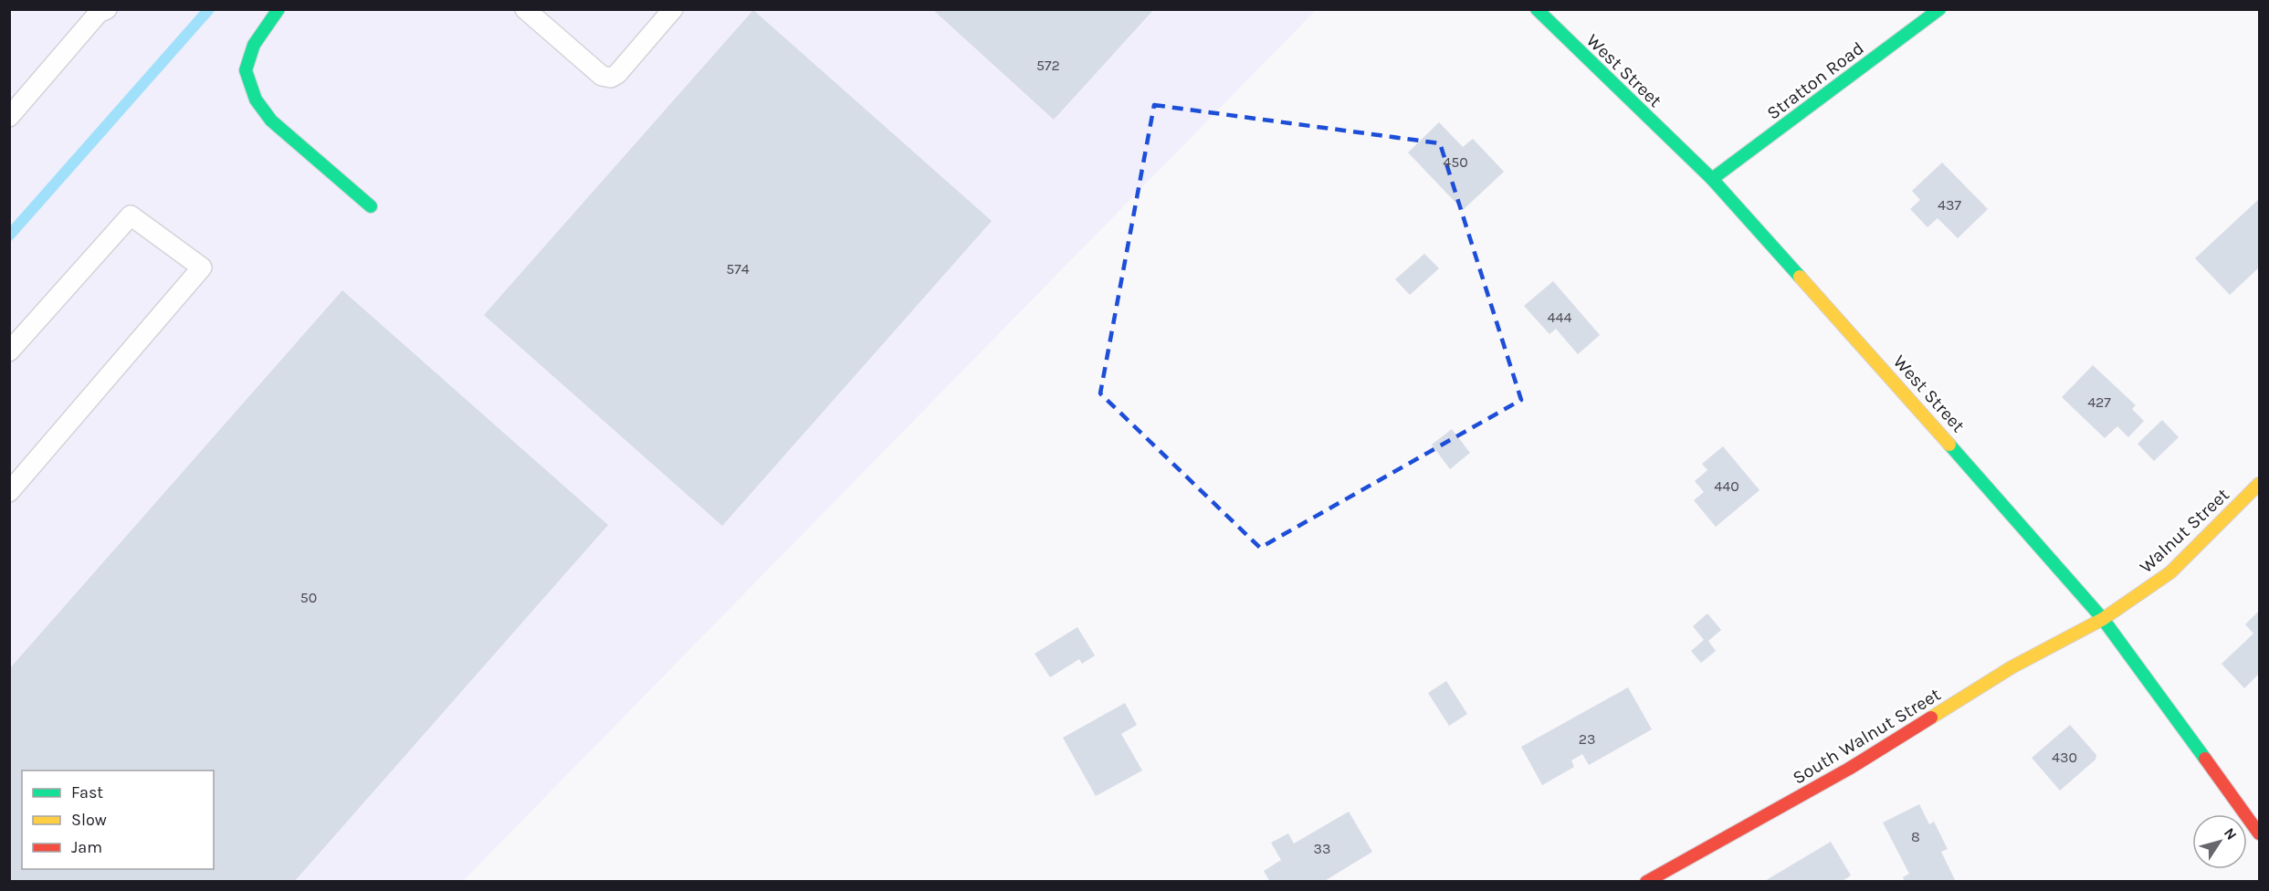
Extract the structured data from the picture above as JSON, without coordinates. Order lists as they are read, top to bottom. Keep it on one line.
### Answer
{"streets":{"street":["West Street","Stratton Road","Walnut Street","South Walnut Street"]},"crossings":[["West Street","Stratton Road"],["West Street","Walnut Street"],["West Street","South Walnut Street"],["Walnut Street","South Walnut Street"]],"house_numbers":["572","450","437","574","444","427","440","50","23","430","8","33"],"legend":["Fast","Slow","Jam"],"north":"top right"}
